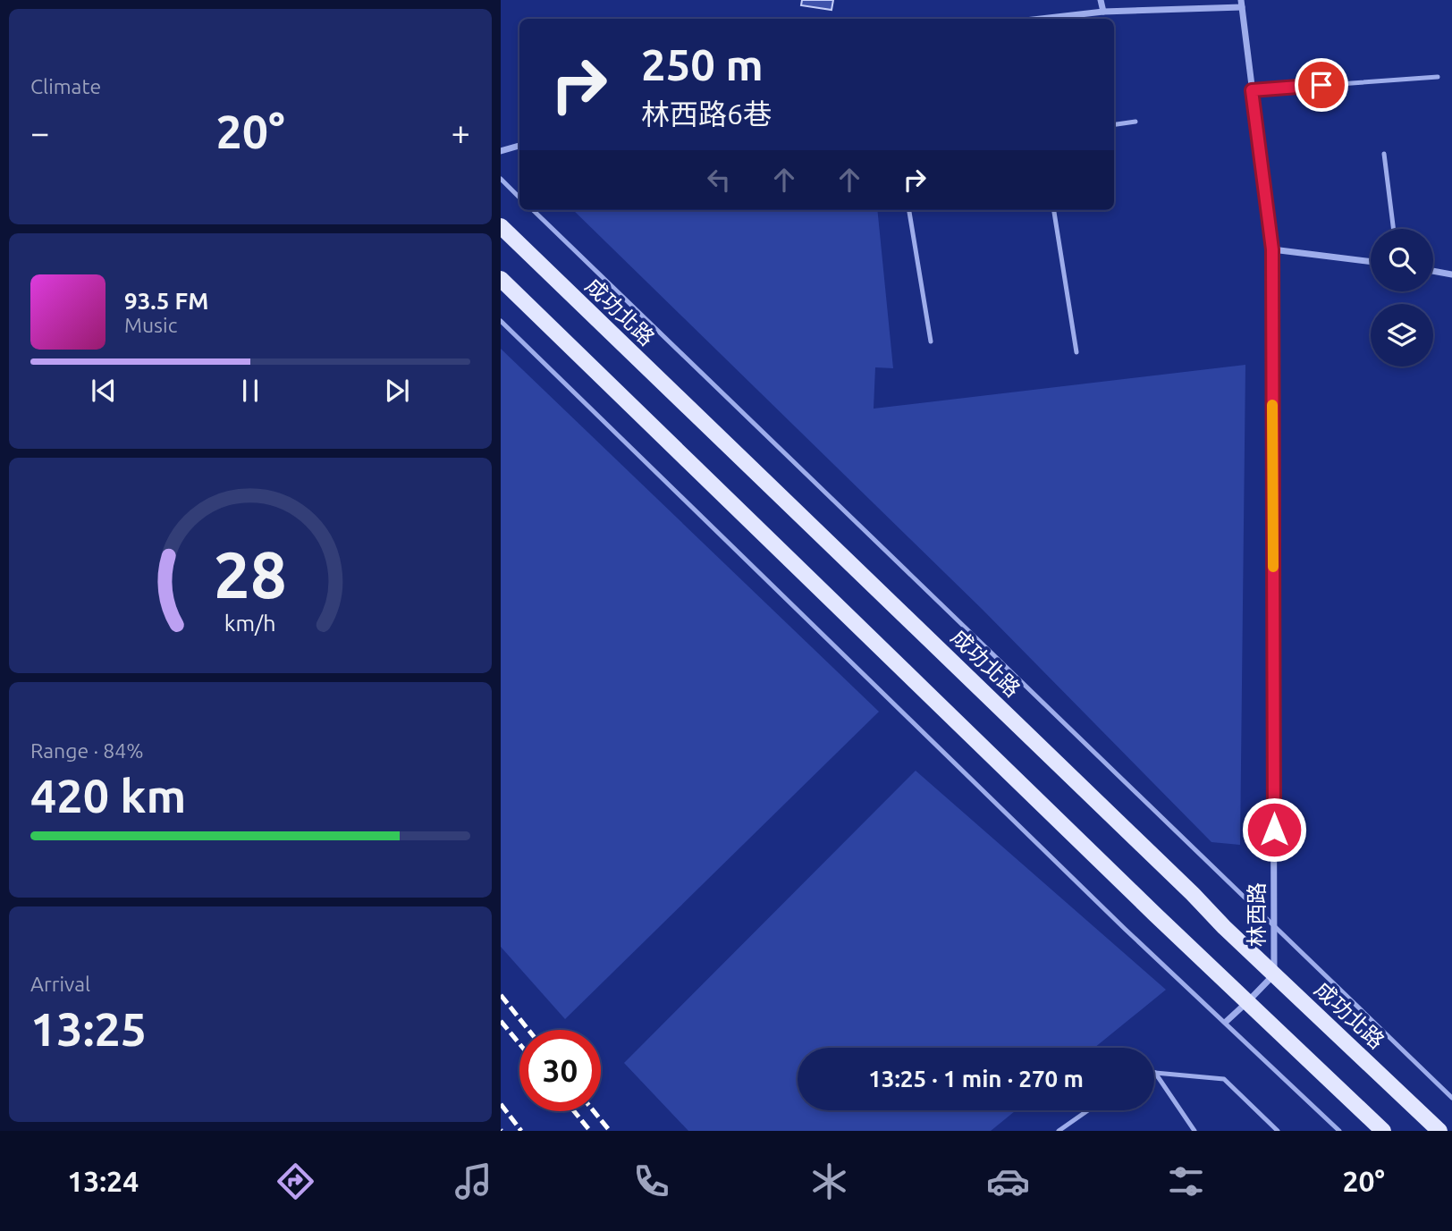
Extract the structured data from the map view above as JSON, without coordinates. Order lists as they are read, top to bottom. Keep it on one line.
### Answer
{"streets":{"main road":["成功北路"],"street":["林西路"]},"crossings":[["成功北路","林西路"]],"page":{"tile":["Climate",["Range · 84%","420 km"],["Arrival","13:25"]],"turn":["250 m","林西路6巷"],"heat":["−","20°","+"],"song":["93.5 FM","Music"],"limit":"30","trip":"13:25 · 1 min · 270 m","tabs":["13:24","20°"],"gauge":["28","km/h"]}}
